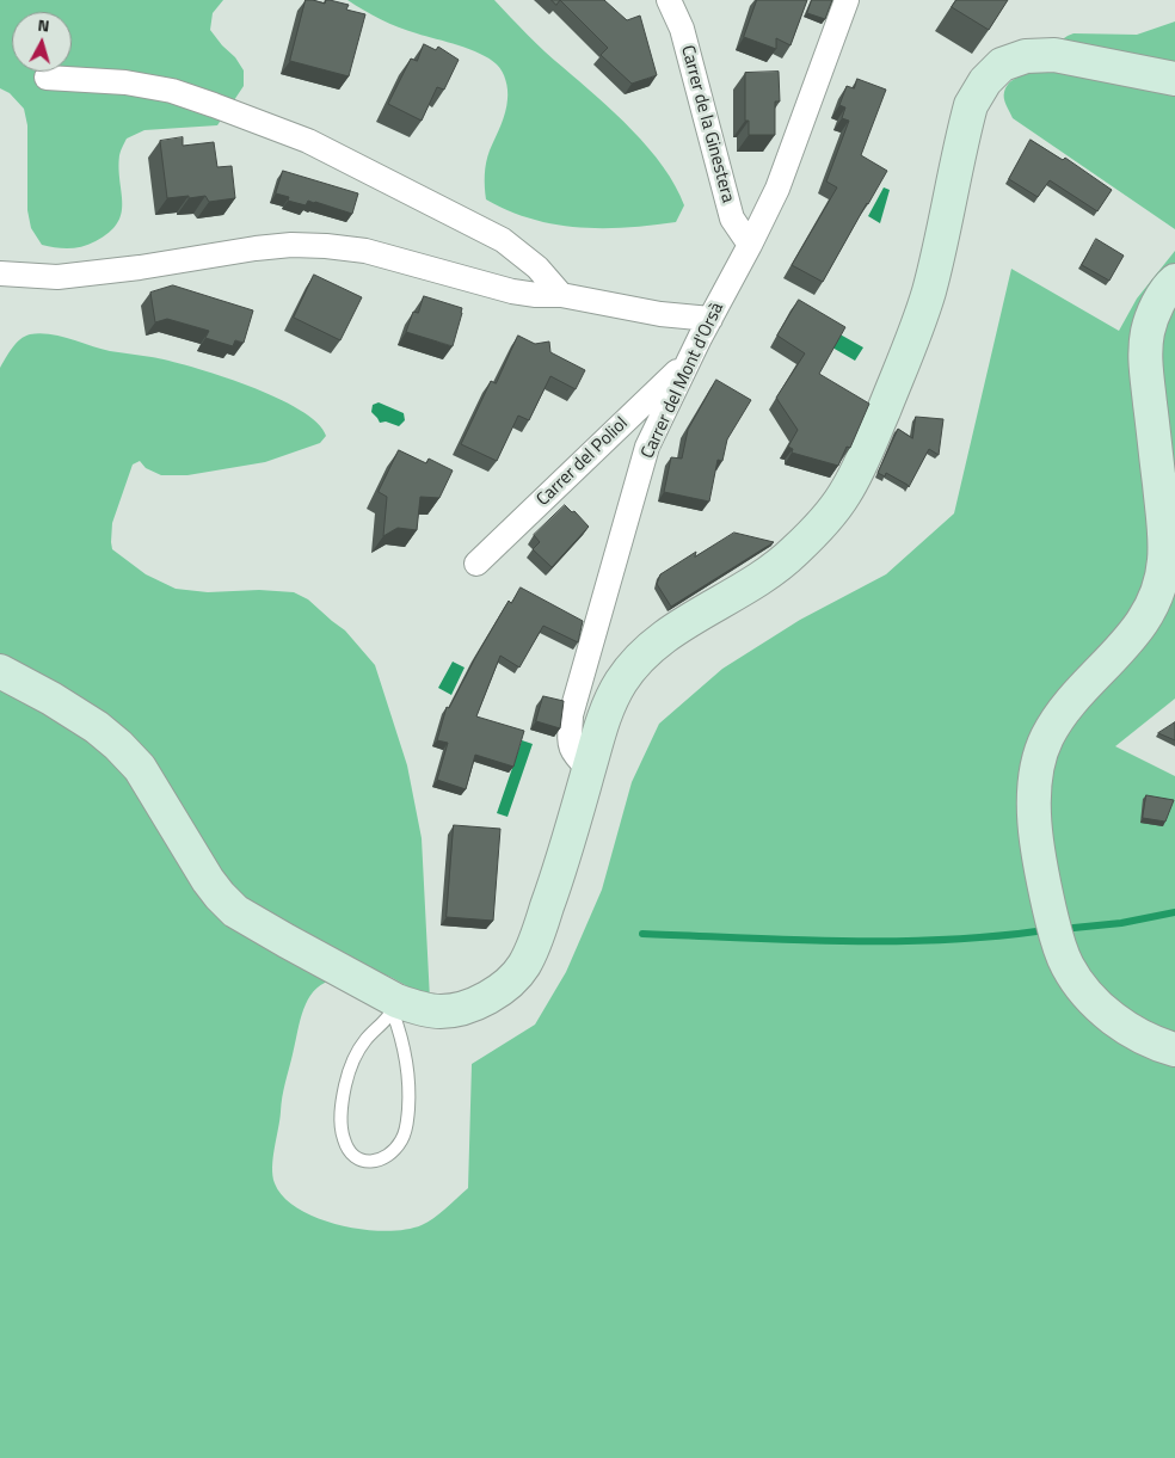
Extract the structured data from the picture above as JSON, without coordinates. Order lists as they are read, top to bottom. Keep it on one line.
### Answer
{"streets":{"street":["Carrer de la Ginestera","Carrer del Mont d'Orsà","Carrer del Poliol"]},"crossings":[["Carrer de la Ginestera","Carrer del Mont d'Orsà"],["Carrer del Mont d'Orsà","Carrer del Poliol"]],"north":"top"}
